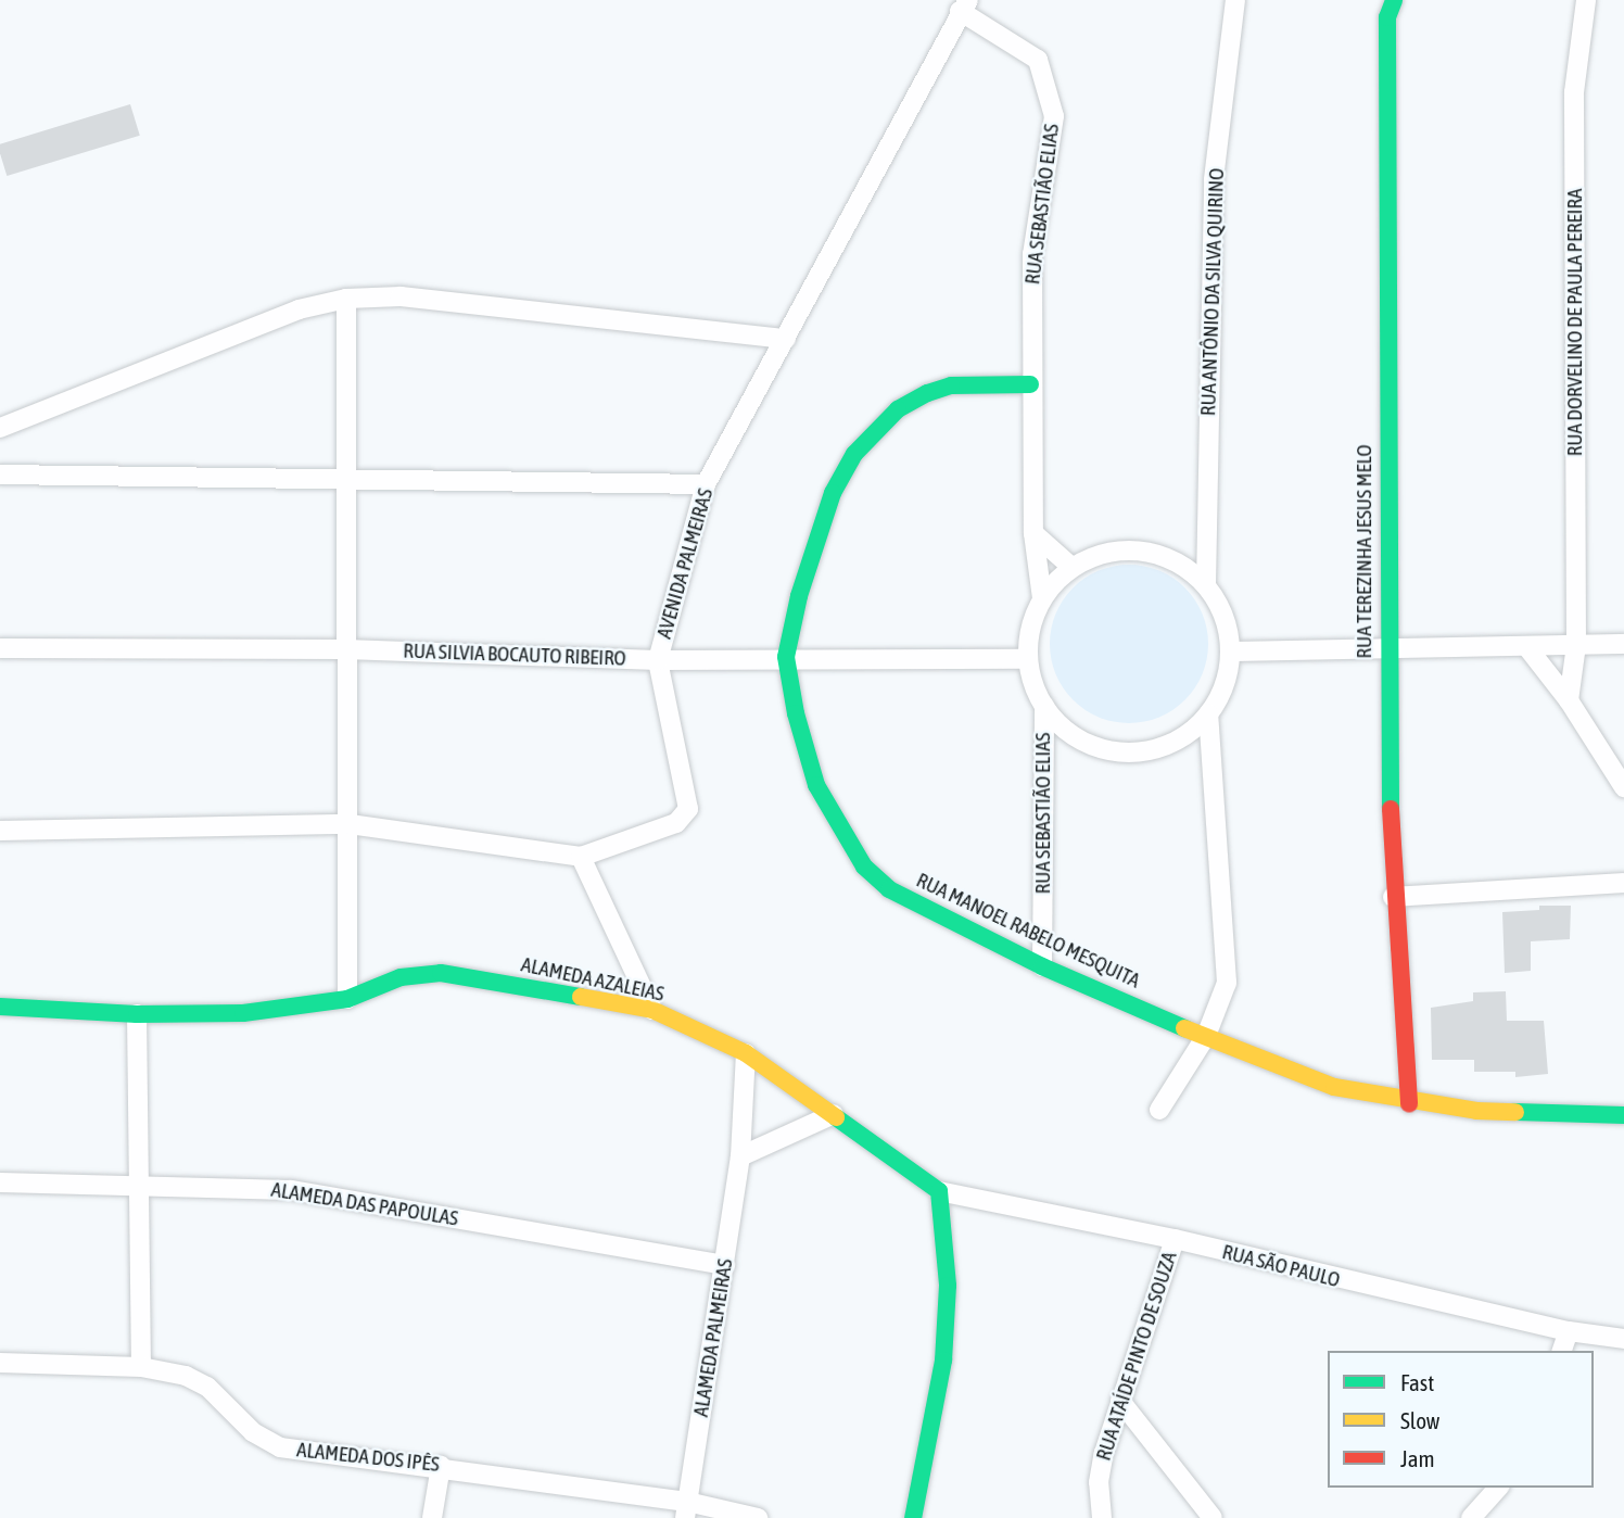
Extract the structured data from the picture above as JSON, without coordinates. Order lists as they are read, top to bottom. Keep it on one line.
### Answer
{"streets":{"street":["RUA SEBASTIÃO ELIAS","RUA ANTÔNIO DA SILVA QUIRINO","RUA DORVELINO DE PAULA PEREIRA","RUA TEREZINHA JESUS MELO","AVENIDA PALMEIRAS","RUA SILVIA BOCAUTO RIBEIRO","RUA MANOEL RABELO MESQUITA","ALAMEDA AZALEIAS","ALAMEDA DAS PAPOULAS","RUA SÃO PAULO","ALAMEDA PALMEIRAS","RUA ATAÍDE PINTO DE SOUZA","ALAMEDA DOS IPÊS"]},"crossings":[["RUA SEBASTIÃO ELIAS","RUA ANTÔNIO DA SILVA QUIRINO"],["RUA SEBASTIÃO ELIAS","AVENIDA PALMEIRAS"],["RUA SEBASTIÃO ELIAS","RUA SILVIA BOCAUTO RIBEIRO"],["RUA SEBASTIÃO ELIAS","RUA MANOEL RABELO MESQUITA"],["RUA ANTÔNIO DA SILVA QUIRINO","RUA SILVIA BOCAUTO RIBEIRO"],["RUA TEREZINHA JESUS MELO","RUA MANOEL RABELO MESQUITA"],["AVENIDA PALMEIRAS","RUA SILVIA BOCAUTO RIBEIRO"],["RUA SILVIA BOCAUTO RIBEIRO","RUA MANOEL RABELO MESQUITA"],["ALAMEDA AZALEIAS","RUA SÃO PAULO"],["ALAMEDA AZALEIAS","ALAMEDA PALMEIRAS"],["ALAMEDA DAS PAPOULAS","ALAMEDA PALMEIRAS"],["RUA SÃO PAULO","RUA ATAÍDE PINTO DE SOUZA"],["ALAMEDA PALMEIRAS","ALAMEDA DOS IPÊS"]],"legend":["Fast","Slow","Jam"]}
